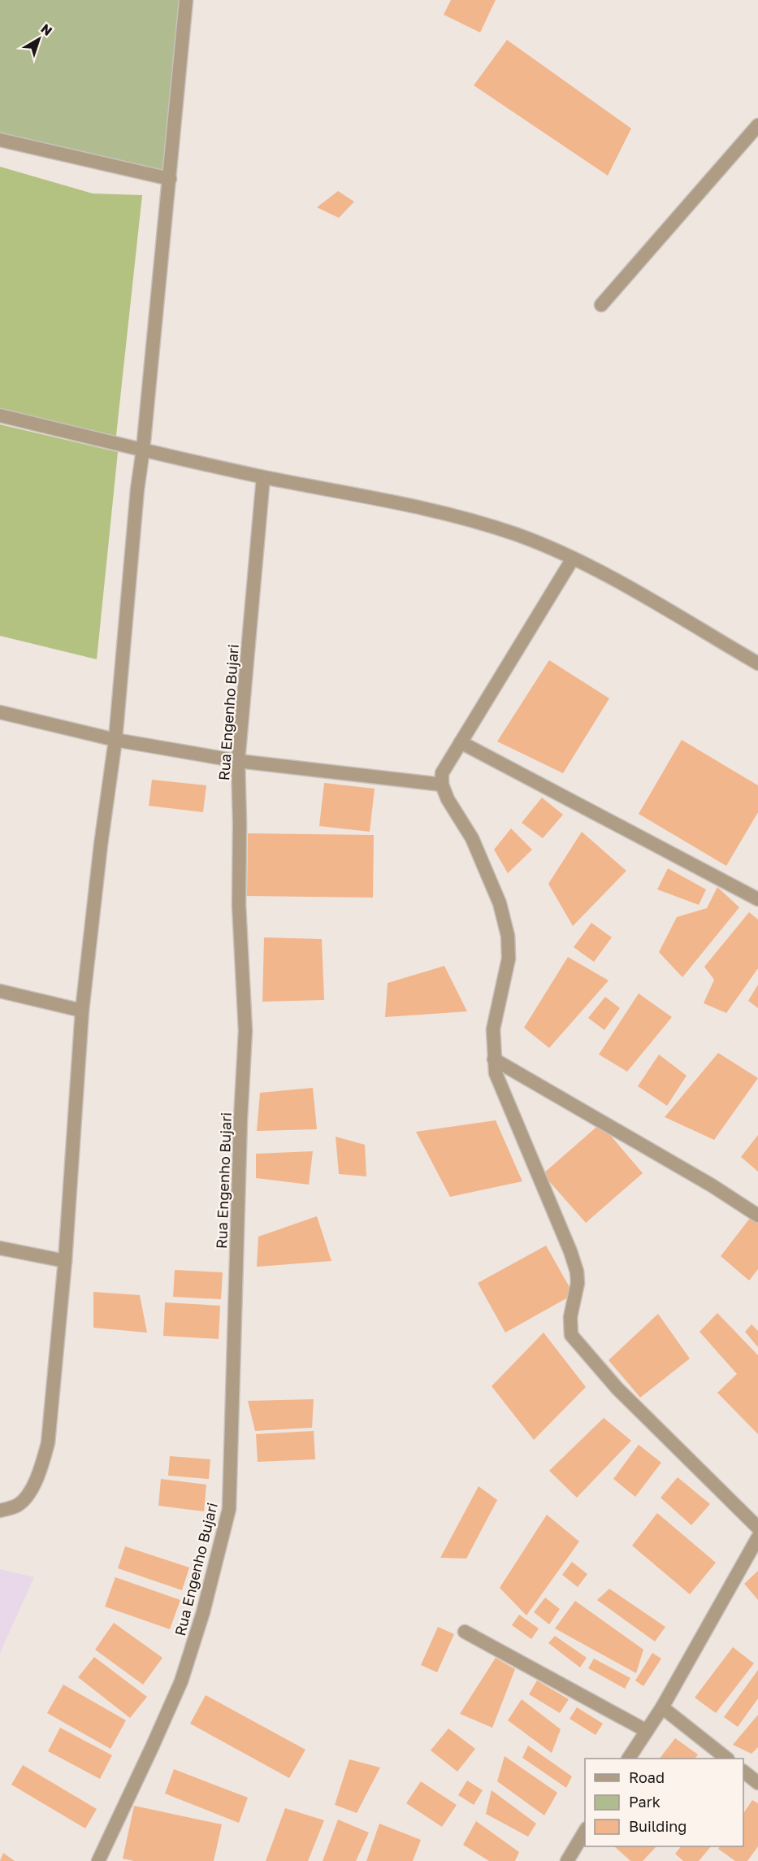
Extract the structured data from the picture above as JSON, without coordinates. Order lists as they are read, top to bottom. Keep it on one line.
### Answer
{"streets":{"street":["Rua Engenho Bujari"]},"legend":["Road","Park","Building"],"north":"top right"}
